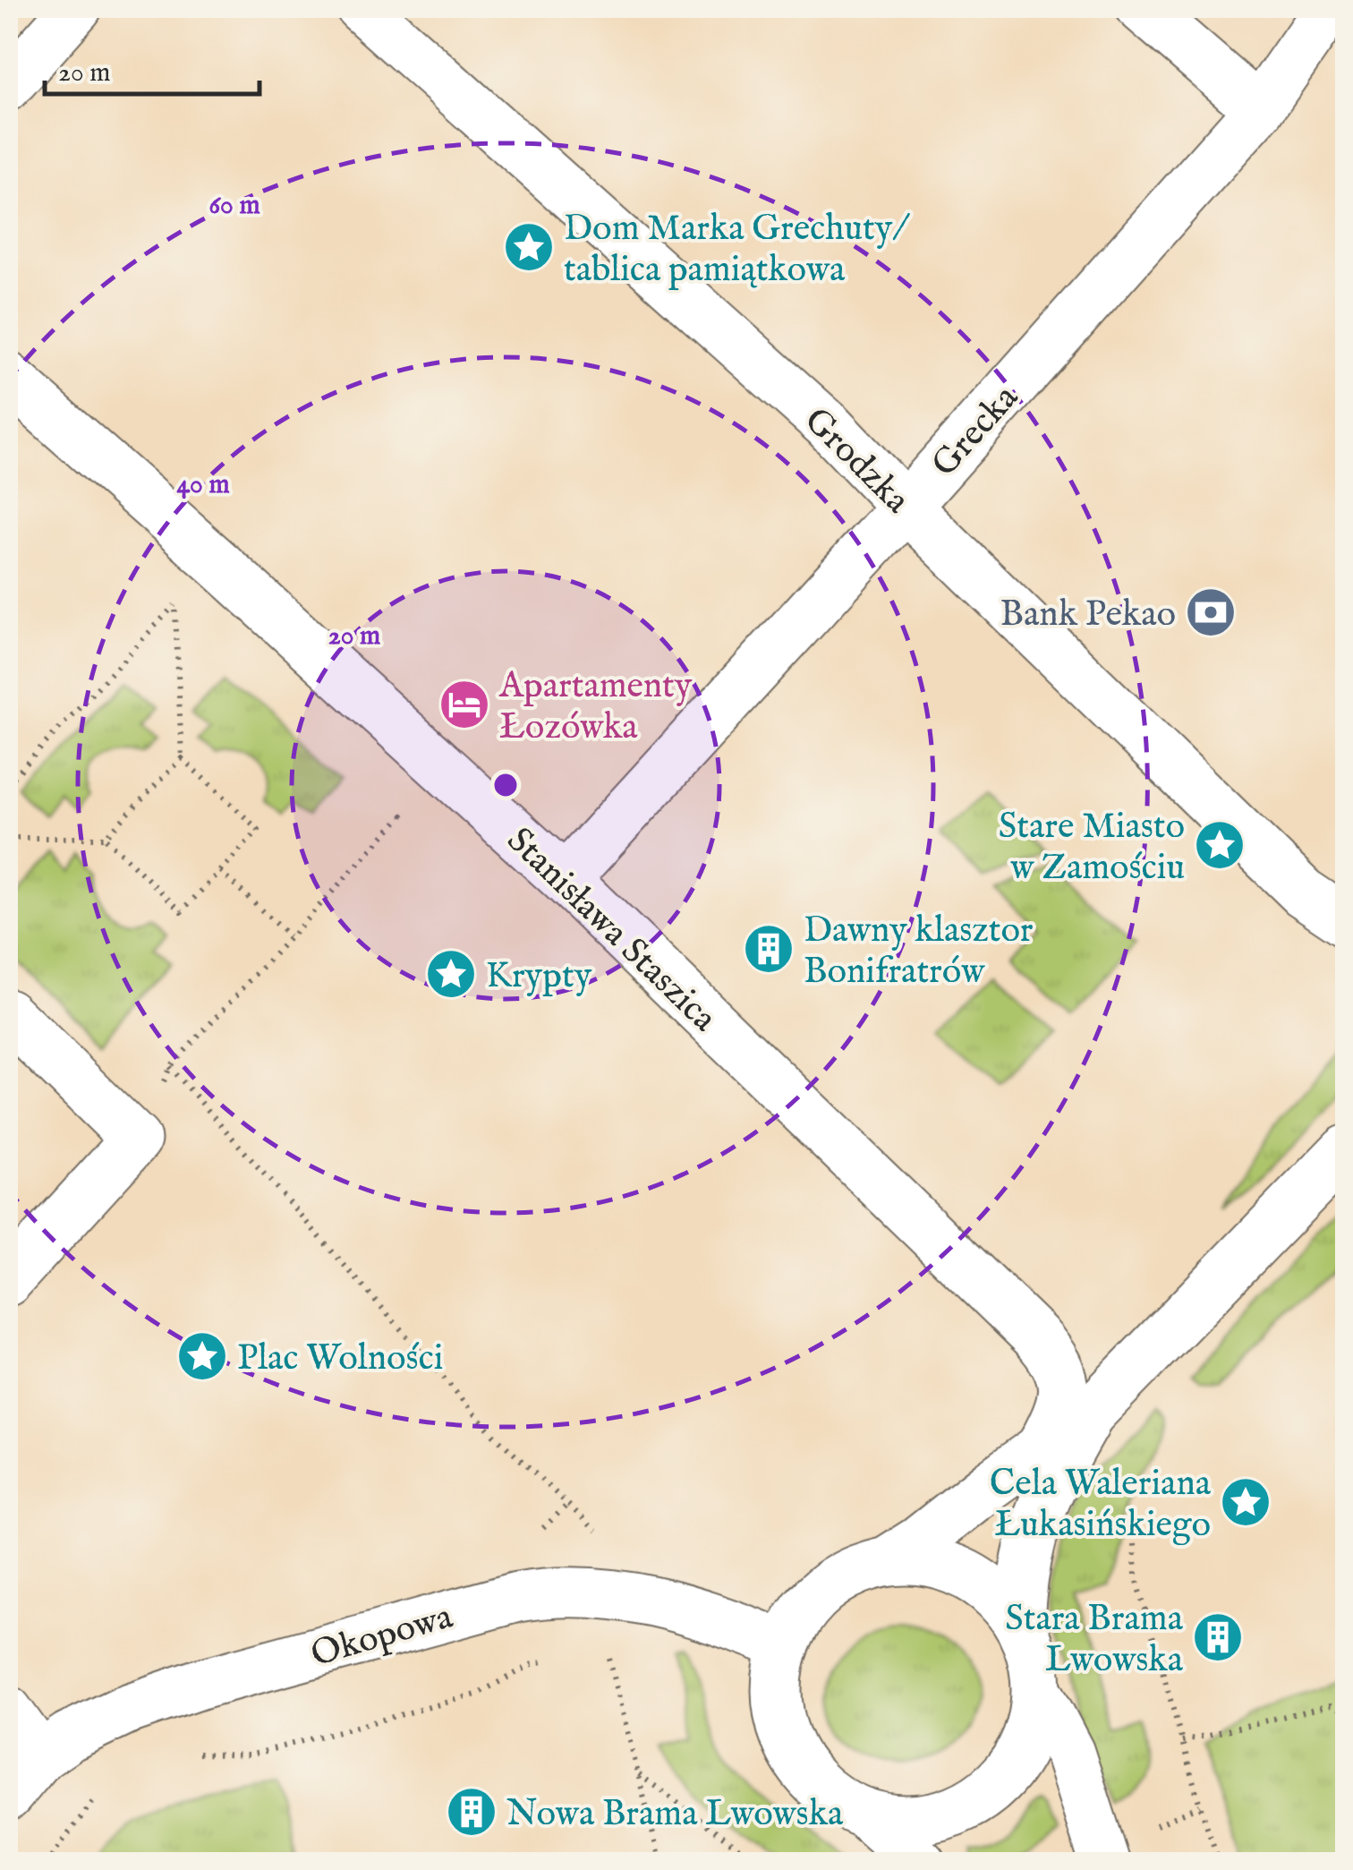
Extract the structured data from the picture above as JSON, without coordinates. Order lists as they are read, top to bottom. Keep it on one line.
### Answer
{"streets":{"street":["Grecka","Grodzka","Stanisława Staszica","Okopowa"]},"crossings":[["Grecka","Grodzka"],["Grecka","Stanisława Staszica"]],"places":{"place":["Dom Marka Grechuty/ tablica pamiątkowa","Stare Miasto w Zamościu","Krypty","Plac Wolności","Cela Waleriana Łukasińskiego"],"bank":["Bank Pekao"],"hotel":["Apartamenty Łozówka"],"building":["Dawny klasztor Bonifratrów","Stara Brama Lwowska","Nowa Brama Lwowska"]},"scale_bar":"20 m","rings":["60 m","40 m","20 m"]}
